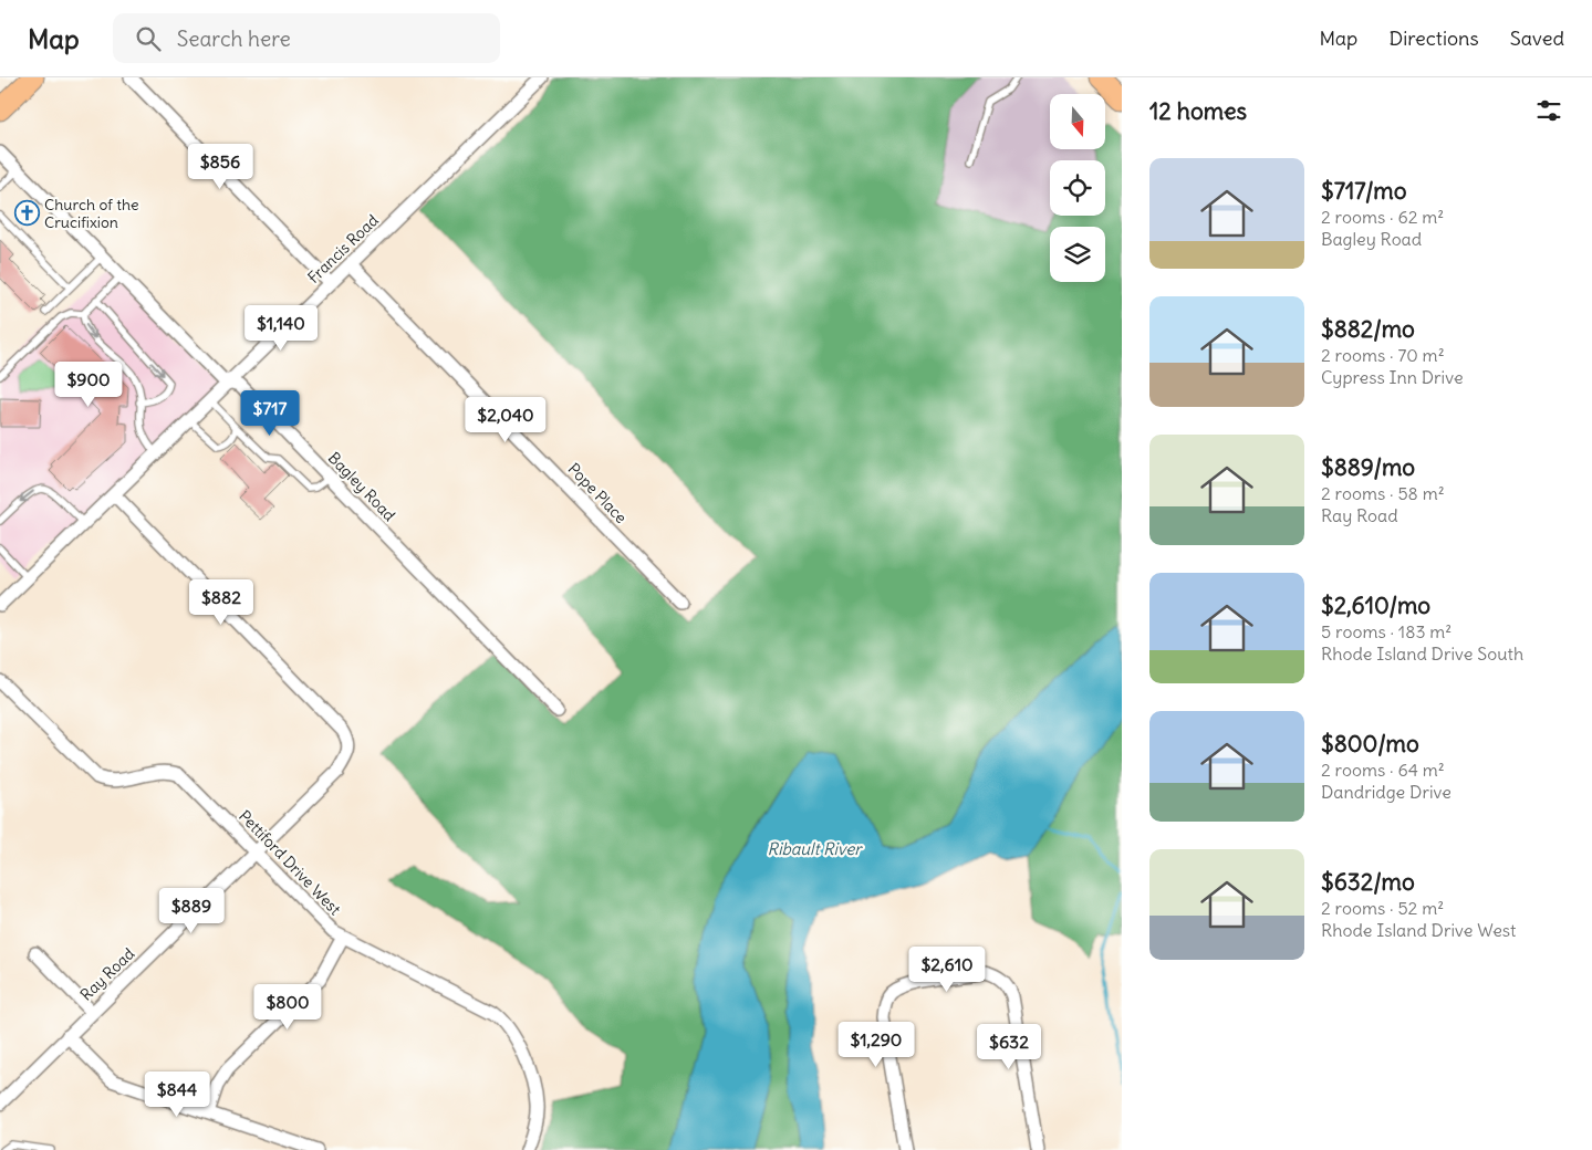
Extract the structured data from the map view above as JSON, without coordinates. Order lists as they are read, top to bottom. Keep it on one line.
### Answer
{"streets":{"street":["Francis Road","Bagley Road","Pope Place","Pettiford Drive West","Ray Road"]},"crossings":[["Francis Road","Bagley Road"],["Francis Road","Pope Place"],["Francis Road","Ray Road"],["Pettiford Drive West","Ray Road"]],"water":["Ribault River"],"places":{"church":["Church of the Crucifixion"]},"north":"bottom","page":{"header":"Map","search":"Search here","nav":["Map","Directions","Saved"],"heading":"12 homes","price":["$856","$1,140","$900","$717","$2,040","$882","$889","$2,610","$800","$1,290","$632","$844"],"list":[{"name":"$717/mo","note":"2 rooms · 62 m² · Bagley Road"},{"name":"$882/mo","note":"2 rooms · 70 m² · Cypress Inn Drive"},{"name":"$889/mo","note":"2 rooms · 58 m² · Ray Road"},{"name":"$2,610/mo","note":"5 rooms · 183 m² · Rhode Island Drive South"},{"name":"$800/mo","note":"2 rooms · 64 m² · Dandridge Drive"},{"name":"$632/mo","note":"2 rooms · 52 m² · Rhode Island Drive West"}]}}
